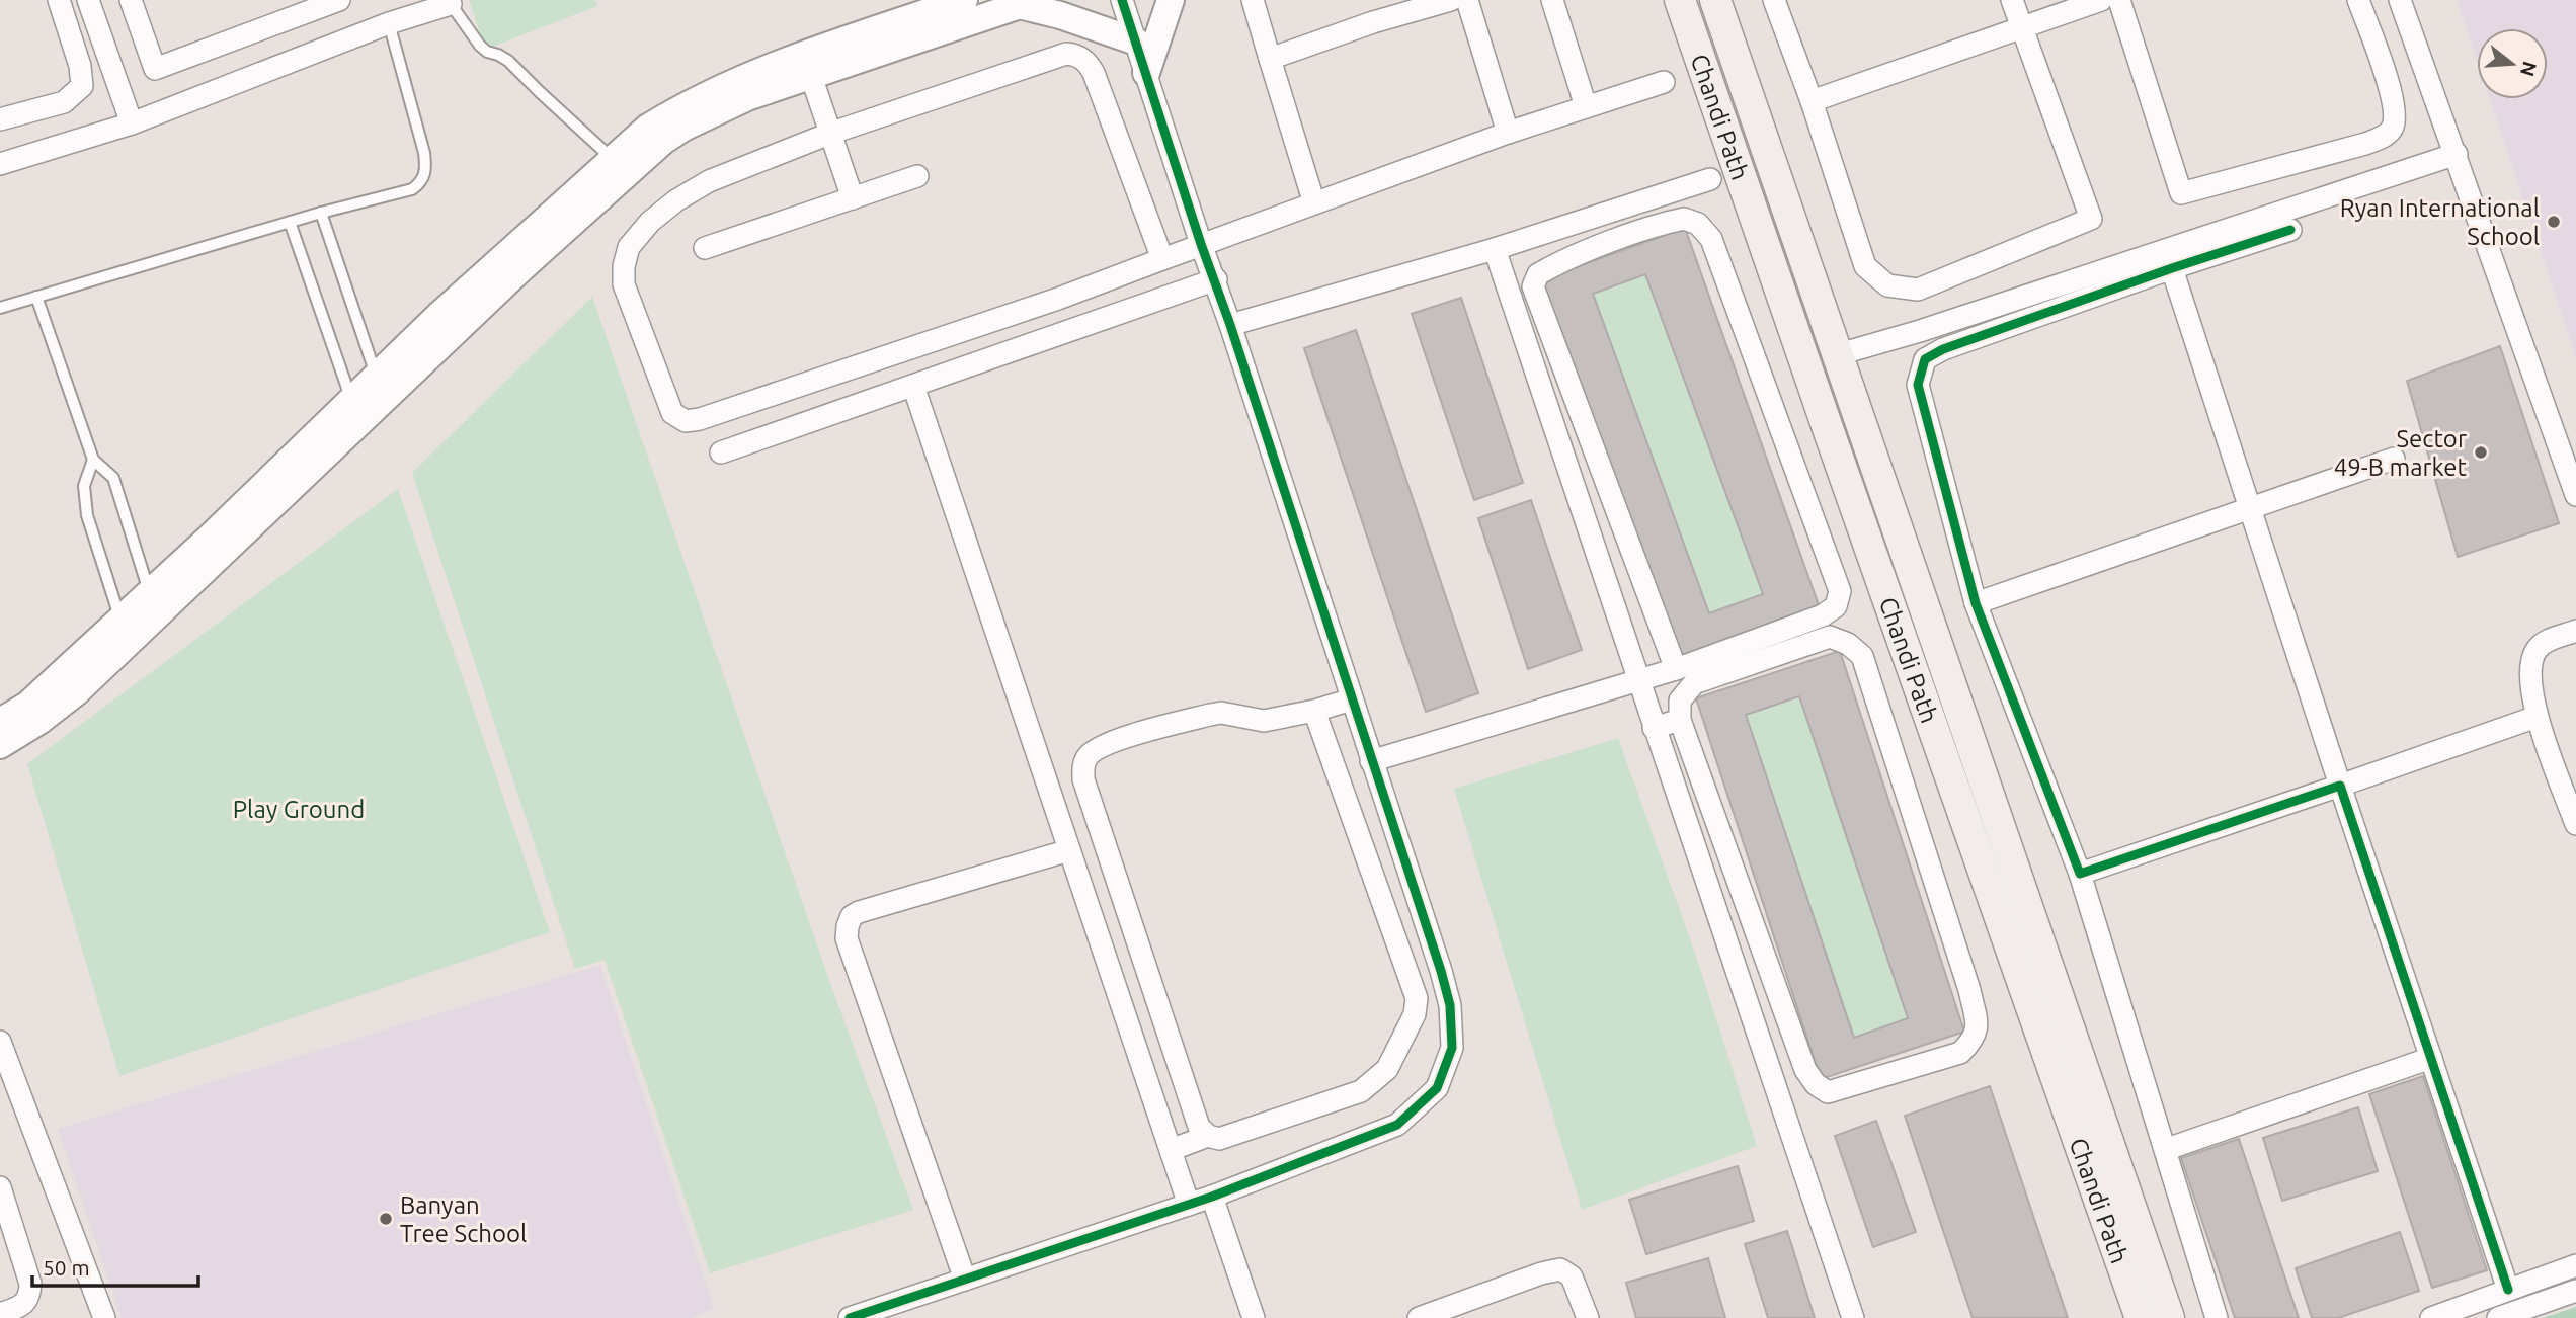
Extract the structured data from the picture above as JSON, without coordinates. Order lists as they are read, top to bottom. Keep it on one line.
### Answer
{"streets":{"main road":["Chandi Path"]},"parks":["Play Ground"],"places":["Ryan International School","Sector 49-B market","Banyan Tree School"],"scale_bar":"50 m","north":"right"}
